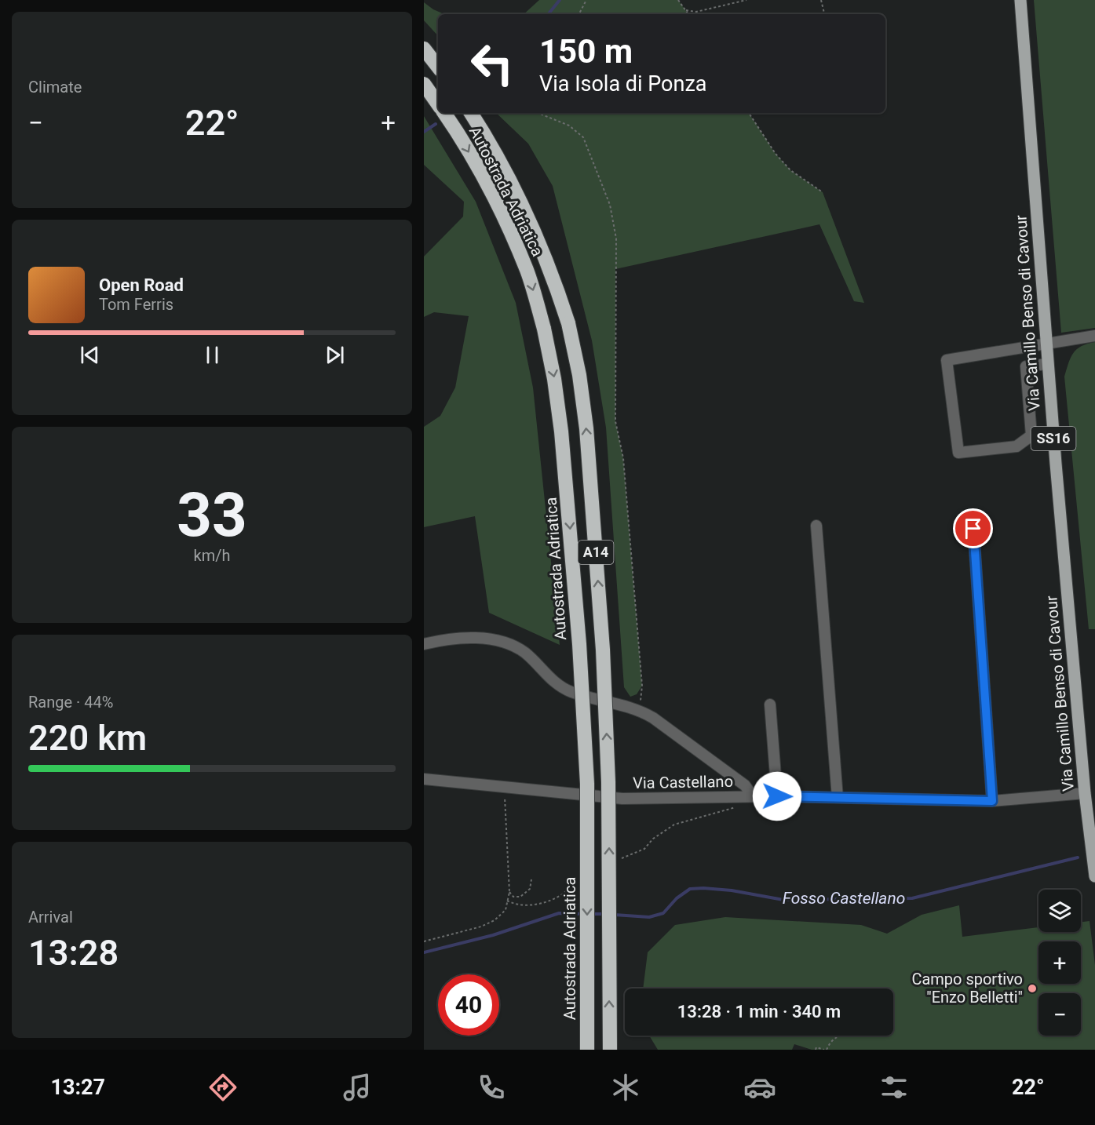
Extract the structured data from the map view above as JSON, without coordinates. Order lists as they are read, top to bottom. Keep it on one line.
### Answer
{"streets":{"highway":["Autostrada Adriatica","A14"],"main road":["Via Camillo Benso di Cavour","SS16"],"street":["Via Castellano"]},"crossings":[["Via Camillo Benso di Cavour","Via Castellano"]],"water":["Fosso Castellano"],"places":["Campo sportivo \"Enzo Belletti\""],"page":{"tile":["Climate",["33","km/h"],["Range · 44%","220 km"],["Arrival","13:28"]],"turn":["150 m","Via Isola di Ponza"],"heat":["−","22°","+"],"song":["Open Road","Tom Ferris"],"map_buttons":["+","−"],"limit":"40","trip":"13:28 · 1 min · 340 m","tabs":["13:27","22°"]}}
